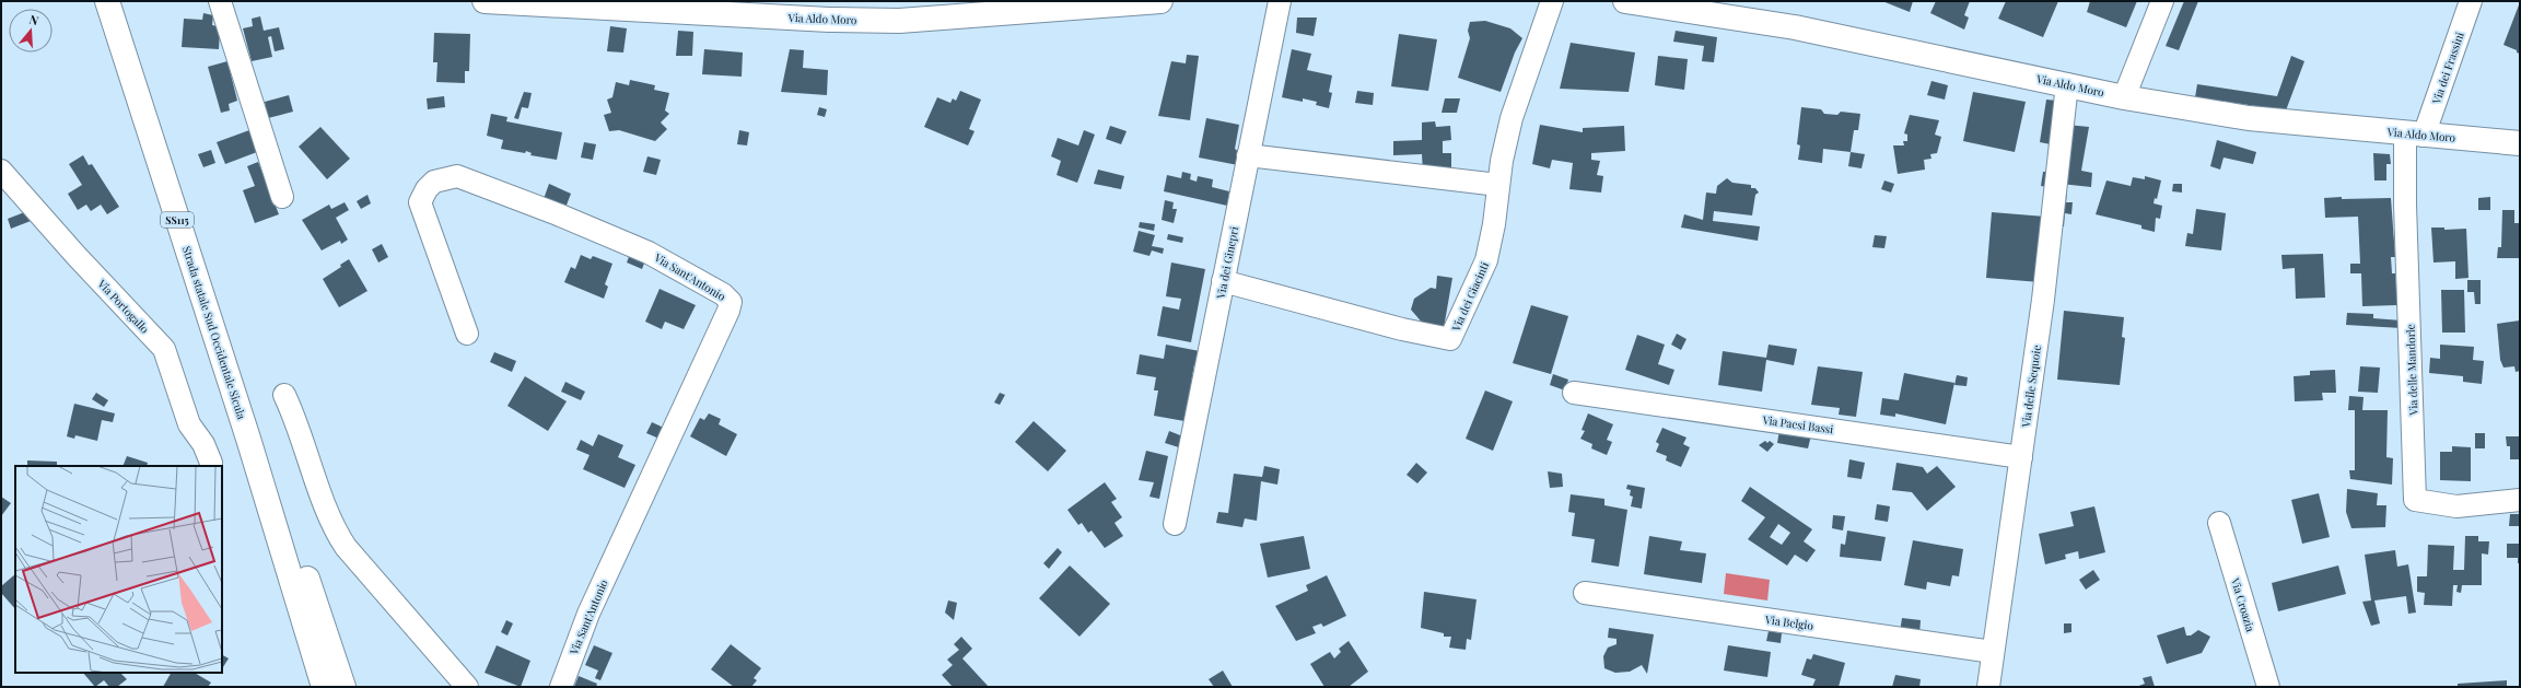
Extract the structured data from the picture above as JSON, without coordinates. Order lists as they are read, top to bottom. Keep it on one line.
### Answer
{"streets":{"street":["Via Aldo Moro","Via dei Frassini","SS115","Via dei Ginepri","Via Sant'Antonio","Via dei Giacinti","Via Portogallo","Strada statale Sud Occidentale Sicula","Via delle Mandorle","Via delle Sequoie","Via Paesi Bassi","Via Croazia","Via Belgio"]},"crossings":[["Via Aldo Moro","Via dei Frassini"],["Via Aldo Moro","Via delle Mandorle"],["Via Aldo Moro","Via delle Sequoie"],["Via dei Frassini","Via delle Mandorle"],["Via dei Ginepri","Via dei Giacinti"],["Via delle Sequoie","Via Paesi Bassi"],["Via delle Sequoie","Via Belgio"]],"north":"top"}
